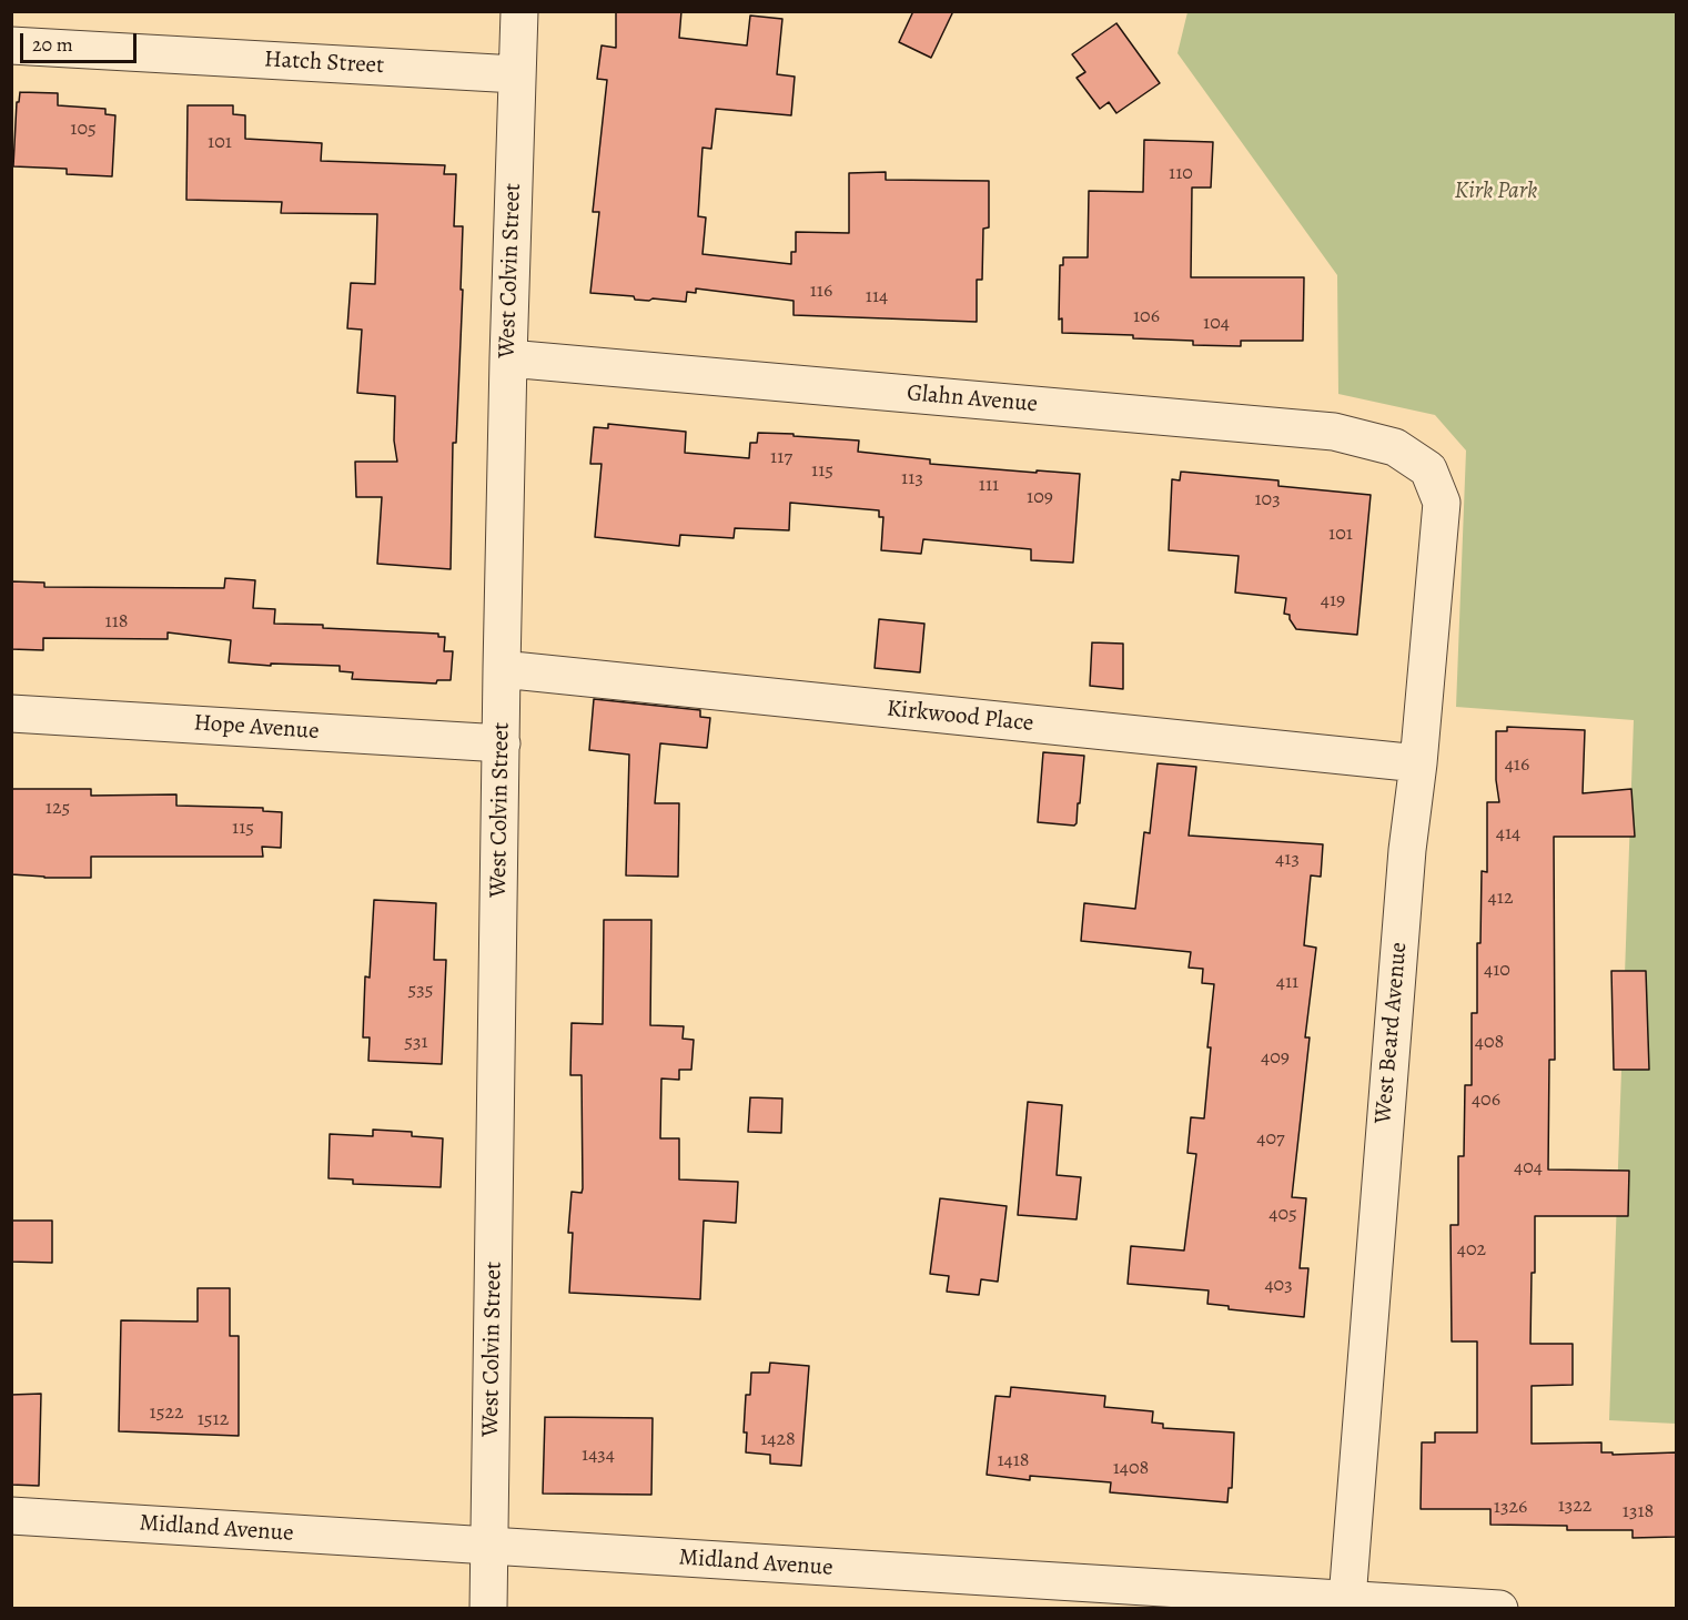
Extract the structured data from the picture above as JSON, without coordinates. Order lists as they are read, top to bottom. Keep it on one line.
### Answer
{"streets":{"street":["Hatch Street","West Colvin Street","Glahn Avenue","Kirkwood Place","Hope Avenue","West Beard Avenue","Midland Avenue"]},"crossings":[["Hatch Street","West Colvin Street"],["West Colvin Street","Glahn Avenue"],["West Colvin Street","Kirkwood Place"],["West Colvin Street","Hope Avenue"],["West Colvin Street","Midland Avenue"],["Glahn Avenue","West Beard Avenue"],["Kirkwood Place","West Beard Avenue"],["West Beard Avenue","Midland Avenue"]],"parks":["Kirk Park"],"house_numbers":["105","101","110","116","114","106","104","117","115","113","111","109","103","101","419","118","416","125","115","414","413","412","410","411","535","531","408","409","406","407","404","405","402","403","1522","1512","1428","1434","1418","1408","1322","1326","1318"],"scale_bar":"20 m"}
